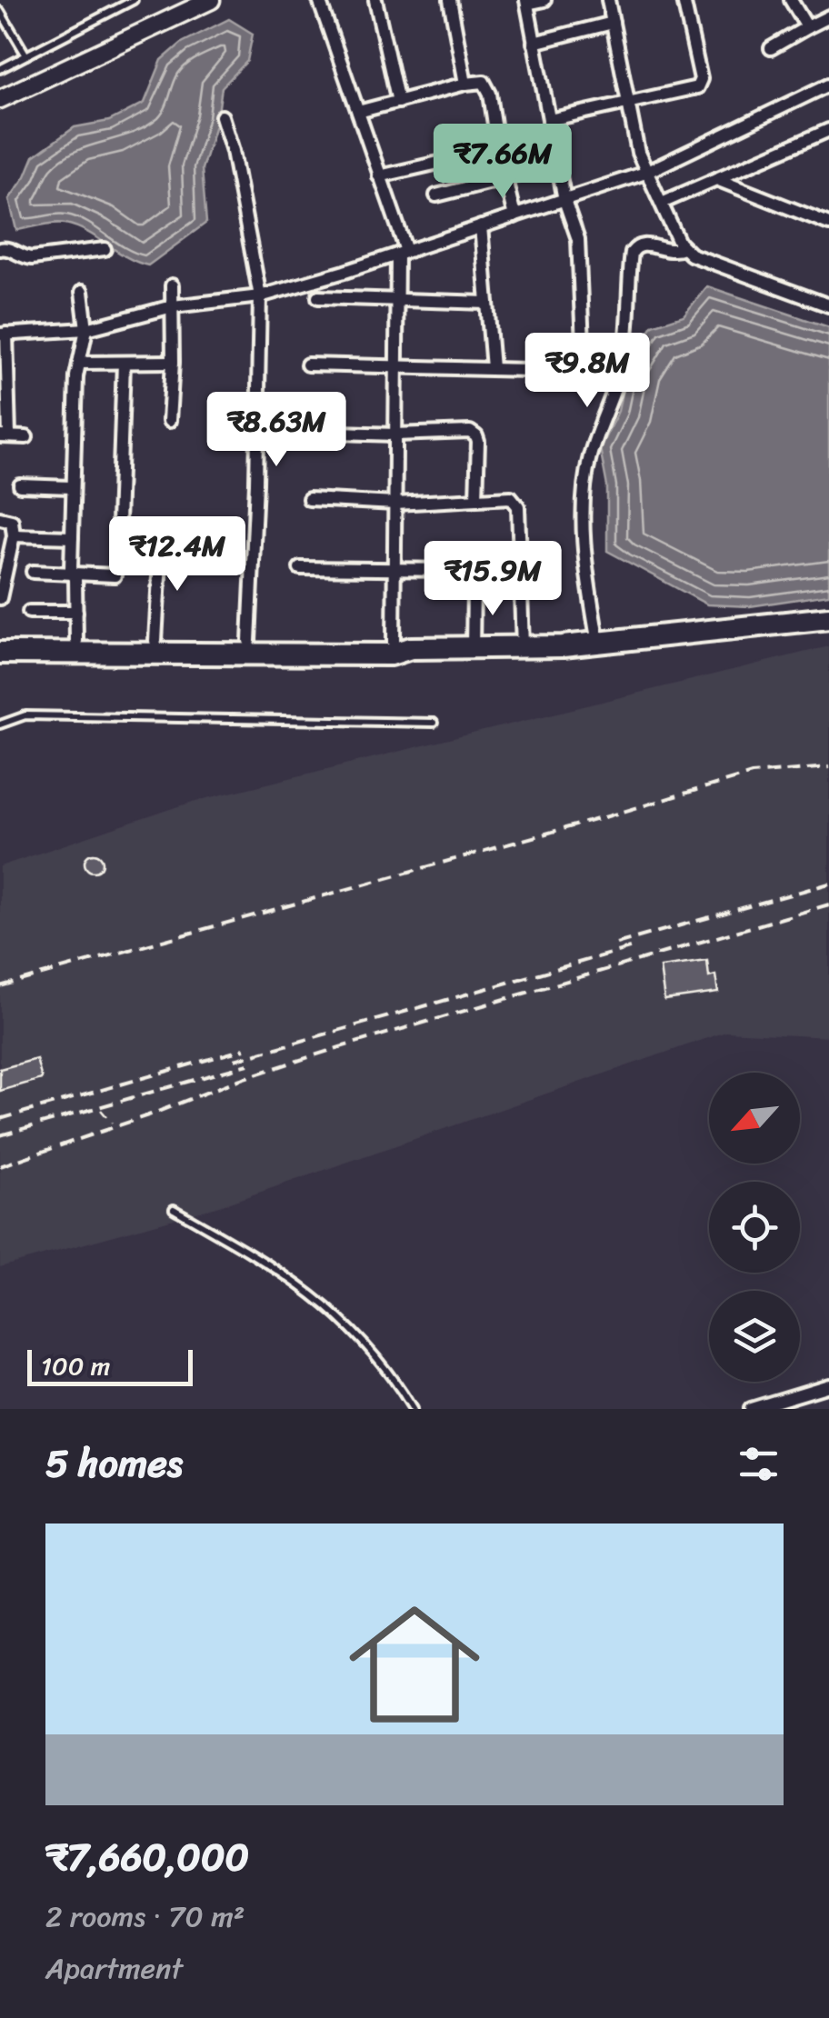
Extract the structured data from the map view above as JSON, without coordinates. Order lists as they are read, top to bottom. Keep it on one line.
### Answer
{"scale_bar":"100 m","north":"bottom left","page":{"price":["₹7.66M","₹9.8M","₹8.63M","₹12.4M","₹15.9M"],"scale":"100 m","heading":"5 homes","list":[{"name":"₹7,660,000","note":"2 rooms · 70 m² · Apartment"}]}}
